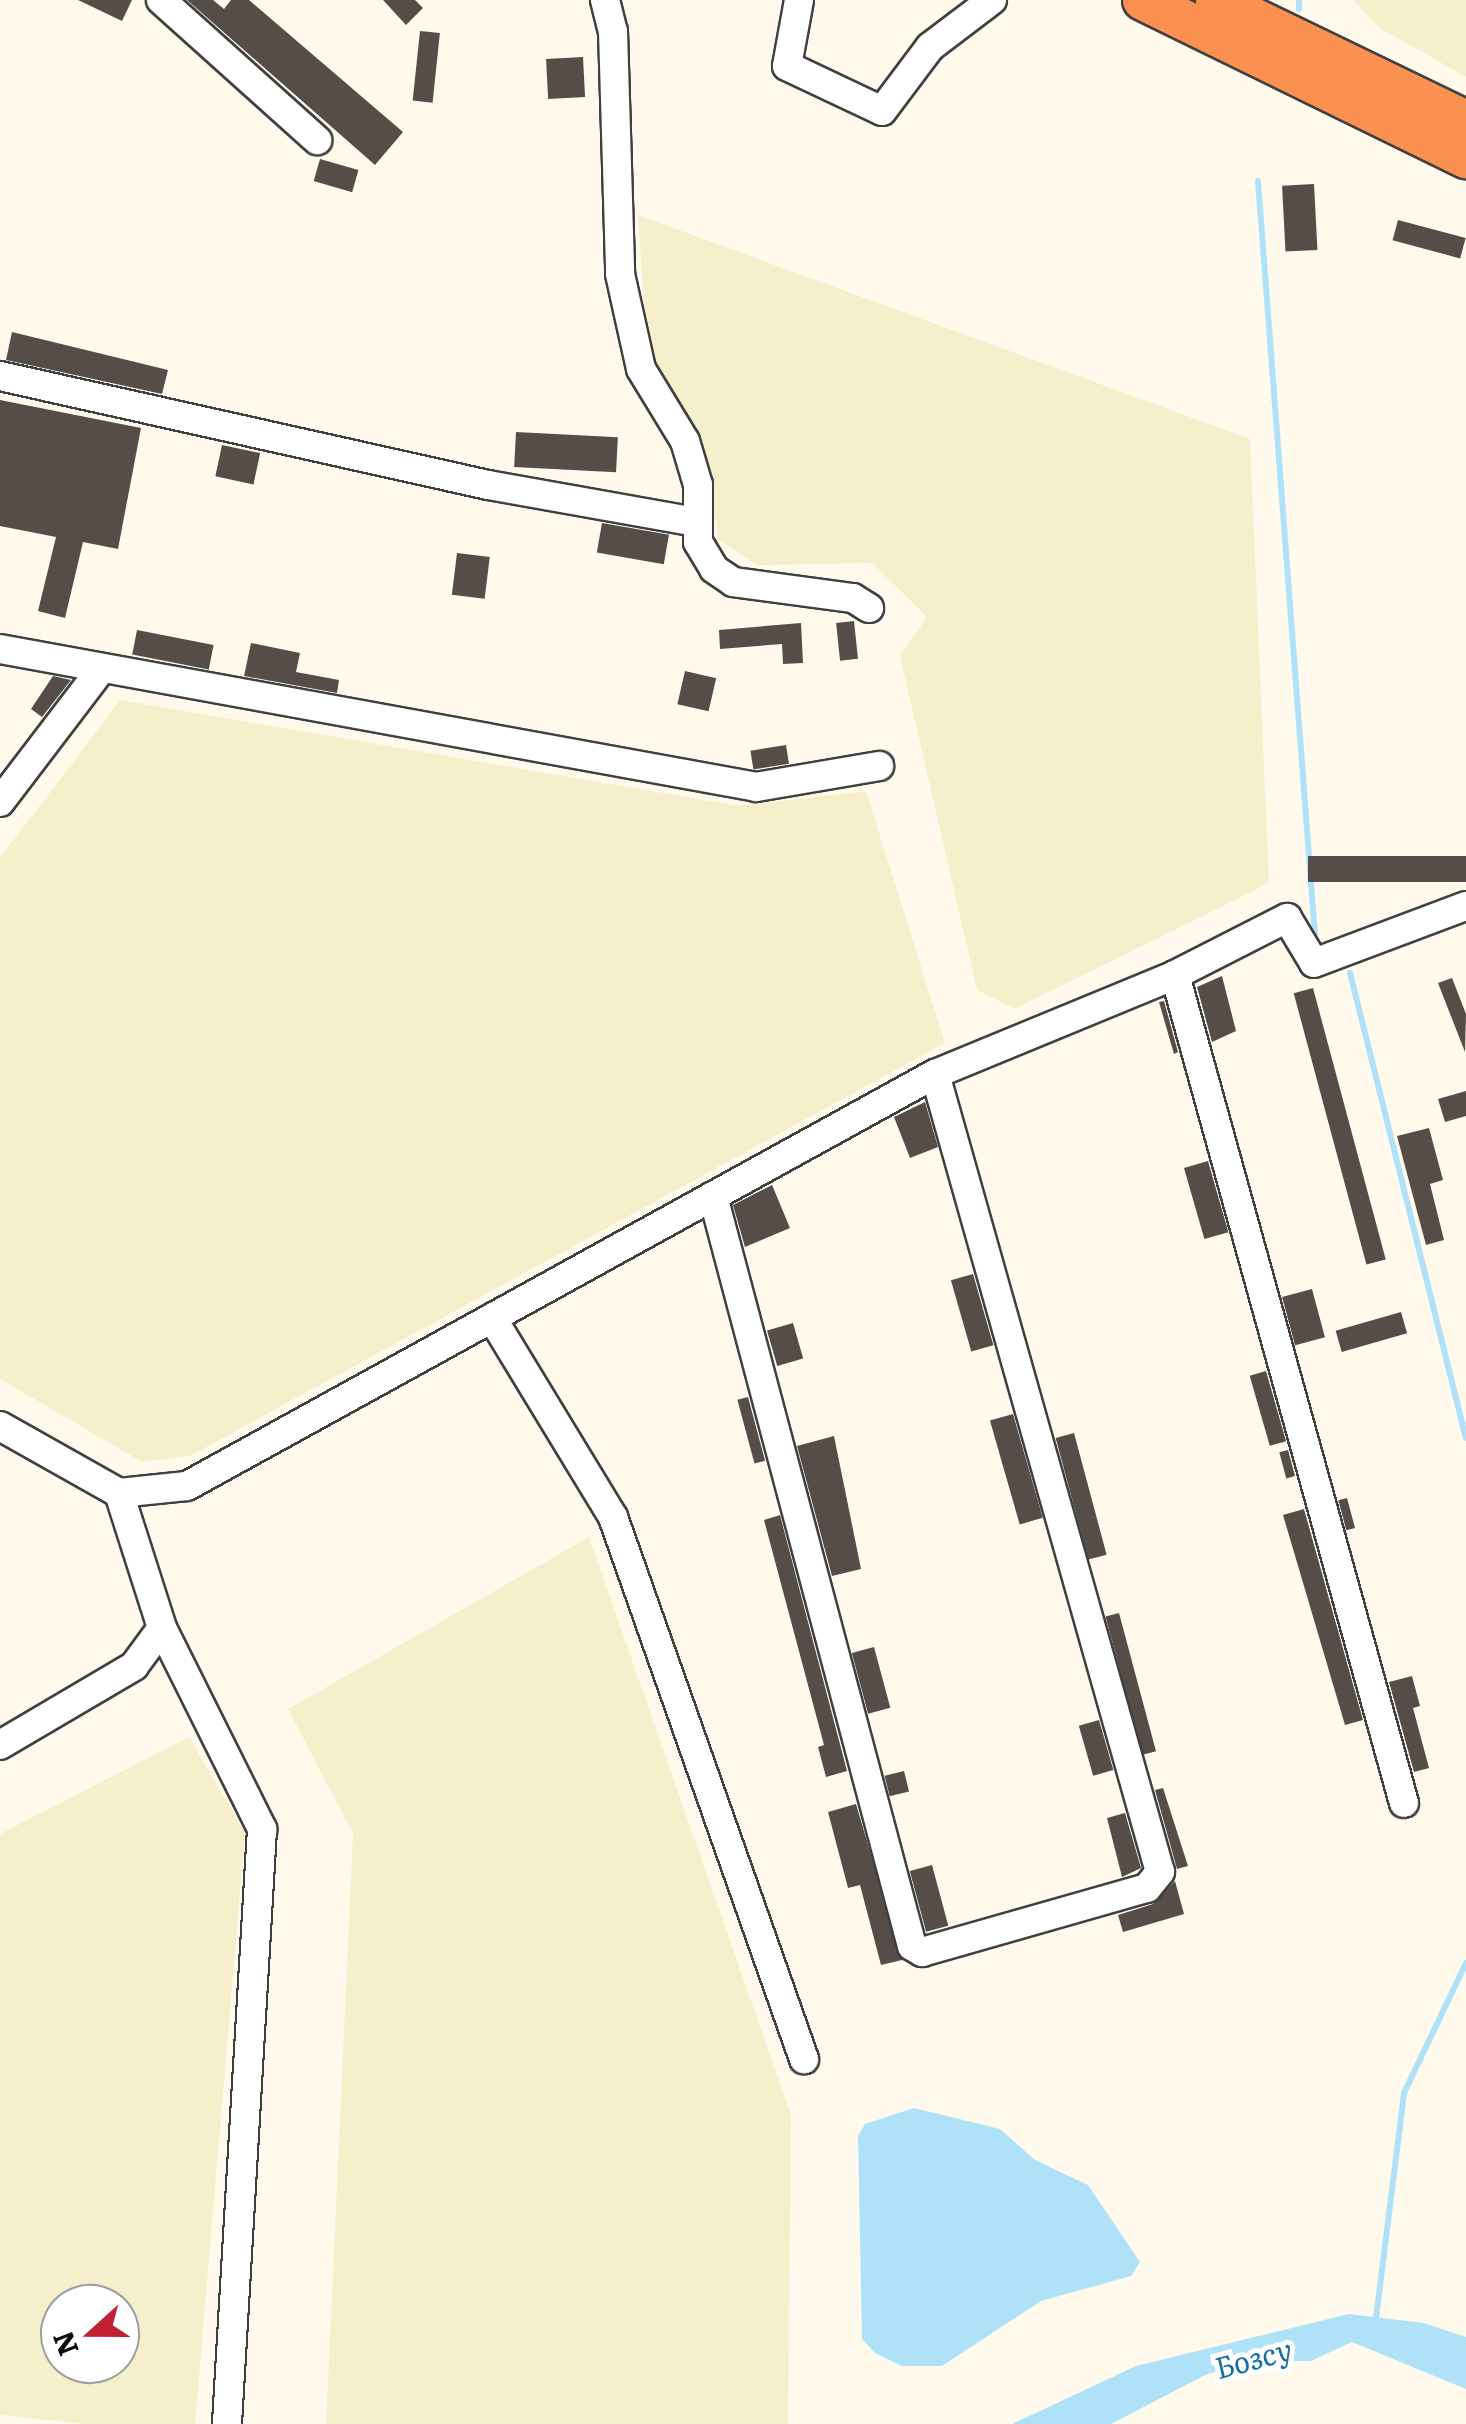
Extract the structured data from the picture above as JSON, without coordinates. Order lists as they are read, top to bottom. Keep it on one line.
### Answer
{"water":["Бозсу"],"north":"left"}
